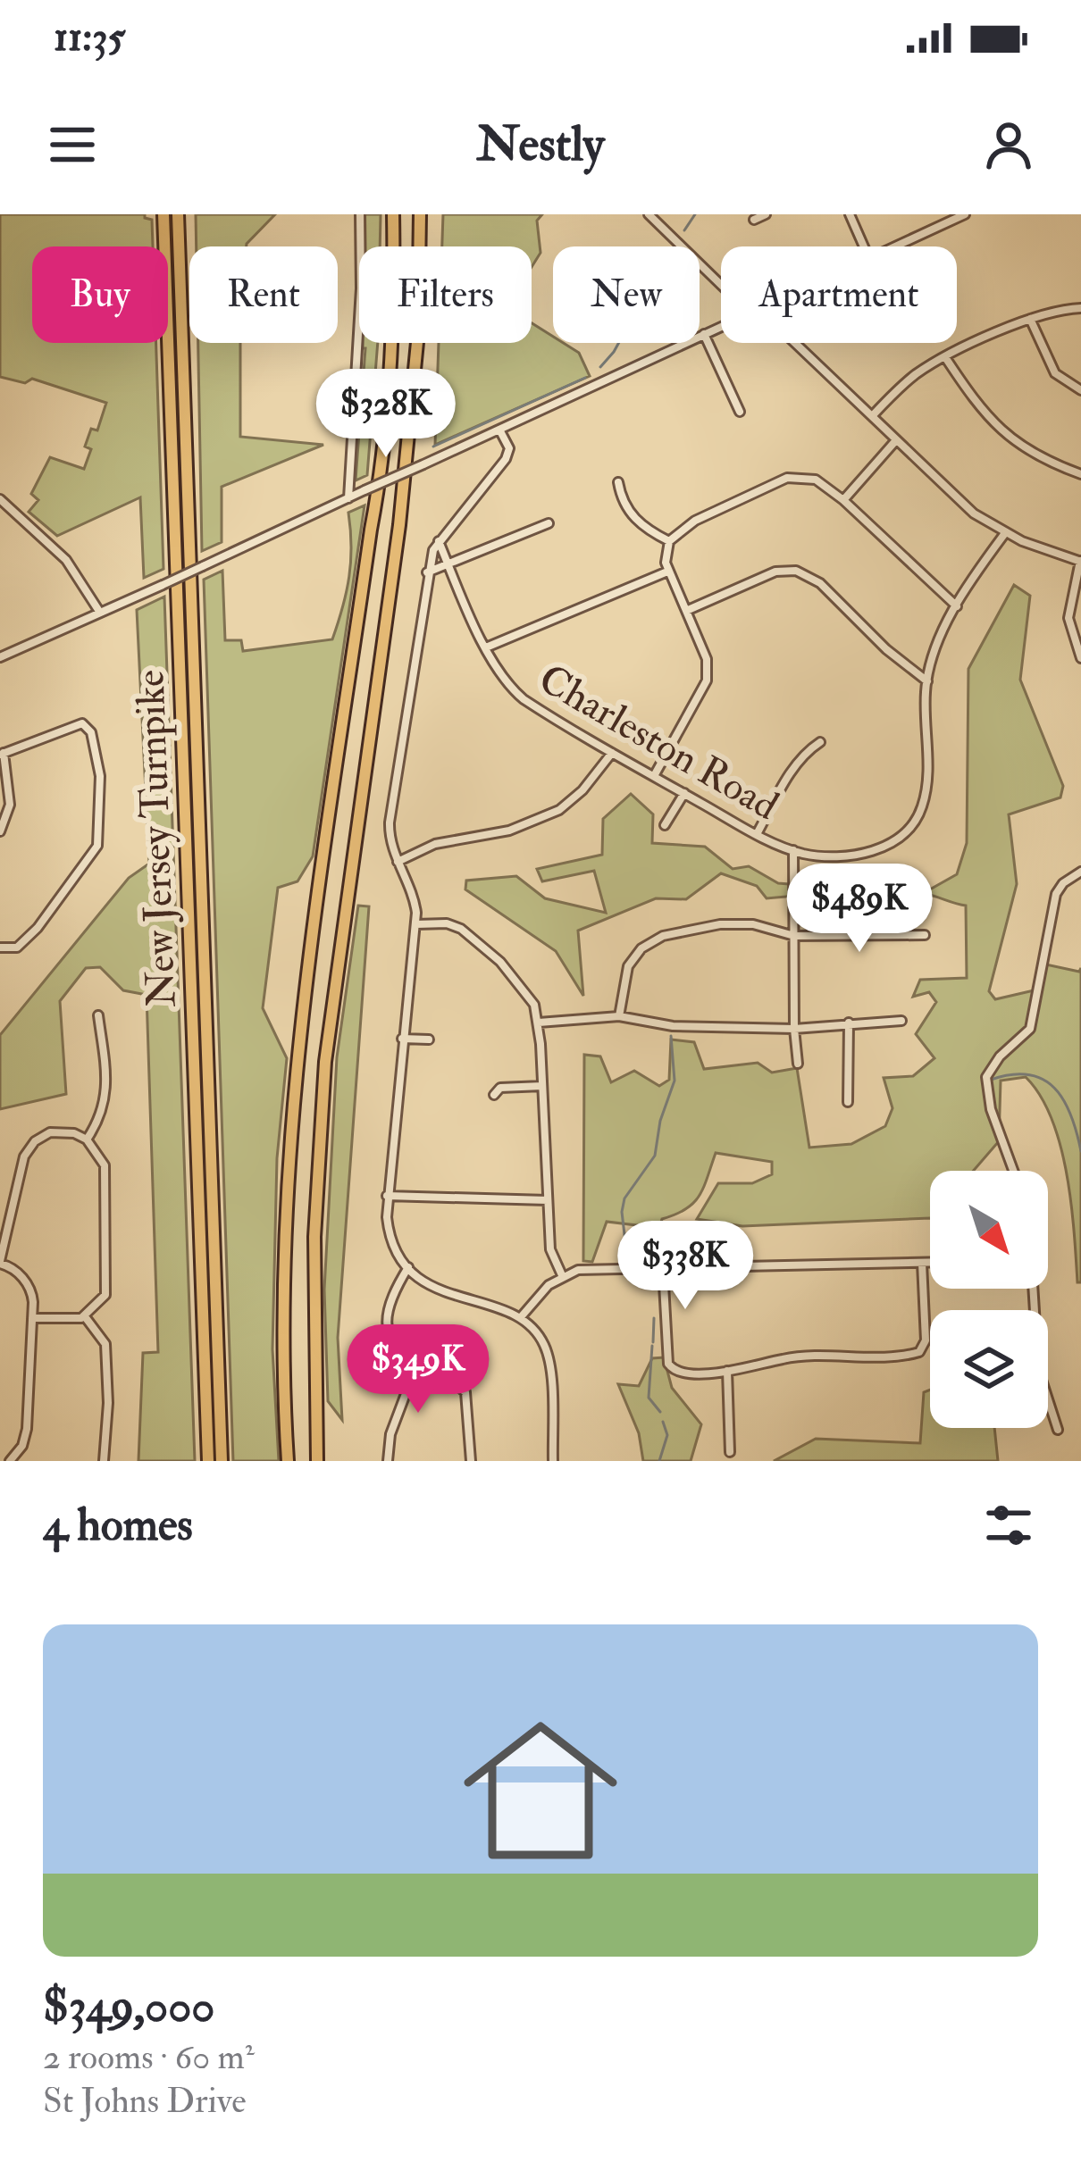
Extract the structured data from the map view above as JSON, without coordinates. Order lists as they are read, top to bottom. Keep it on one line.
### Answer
{"streets":{"highway":["New Jersey Turnpike"],"street":["Charleston Road"]},"north":"bottom right","page":{"status":"11:35","header":"Nestly","chip":["Buy","Rent","Filters","New","Apartment"],"price":["$328K","$489K","$338K","$349K"],"heading":"4 homes","list":[{"name":"$349,000","note":"2 rooms · 60 m² · St Johns Drive"}]}}
